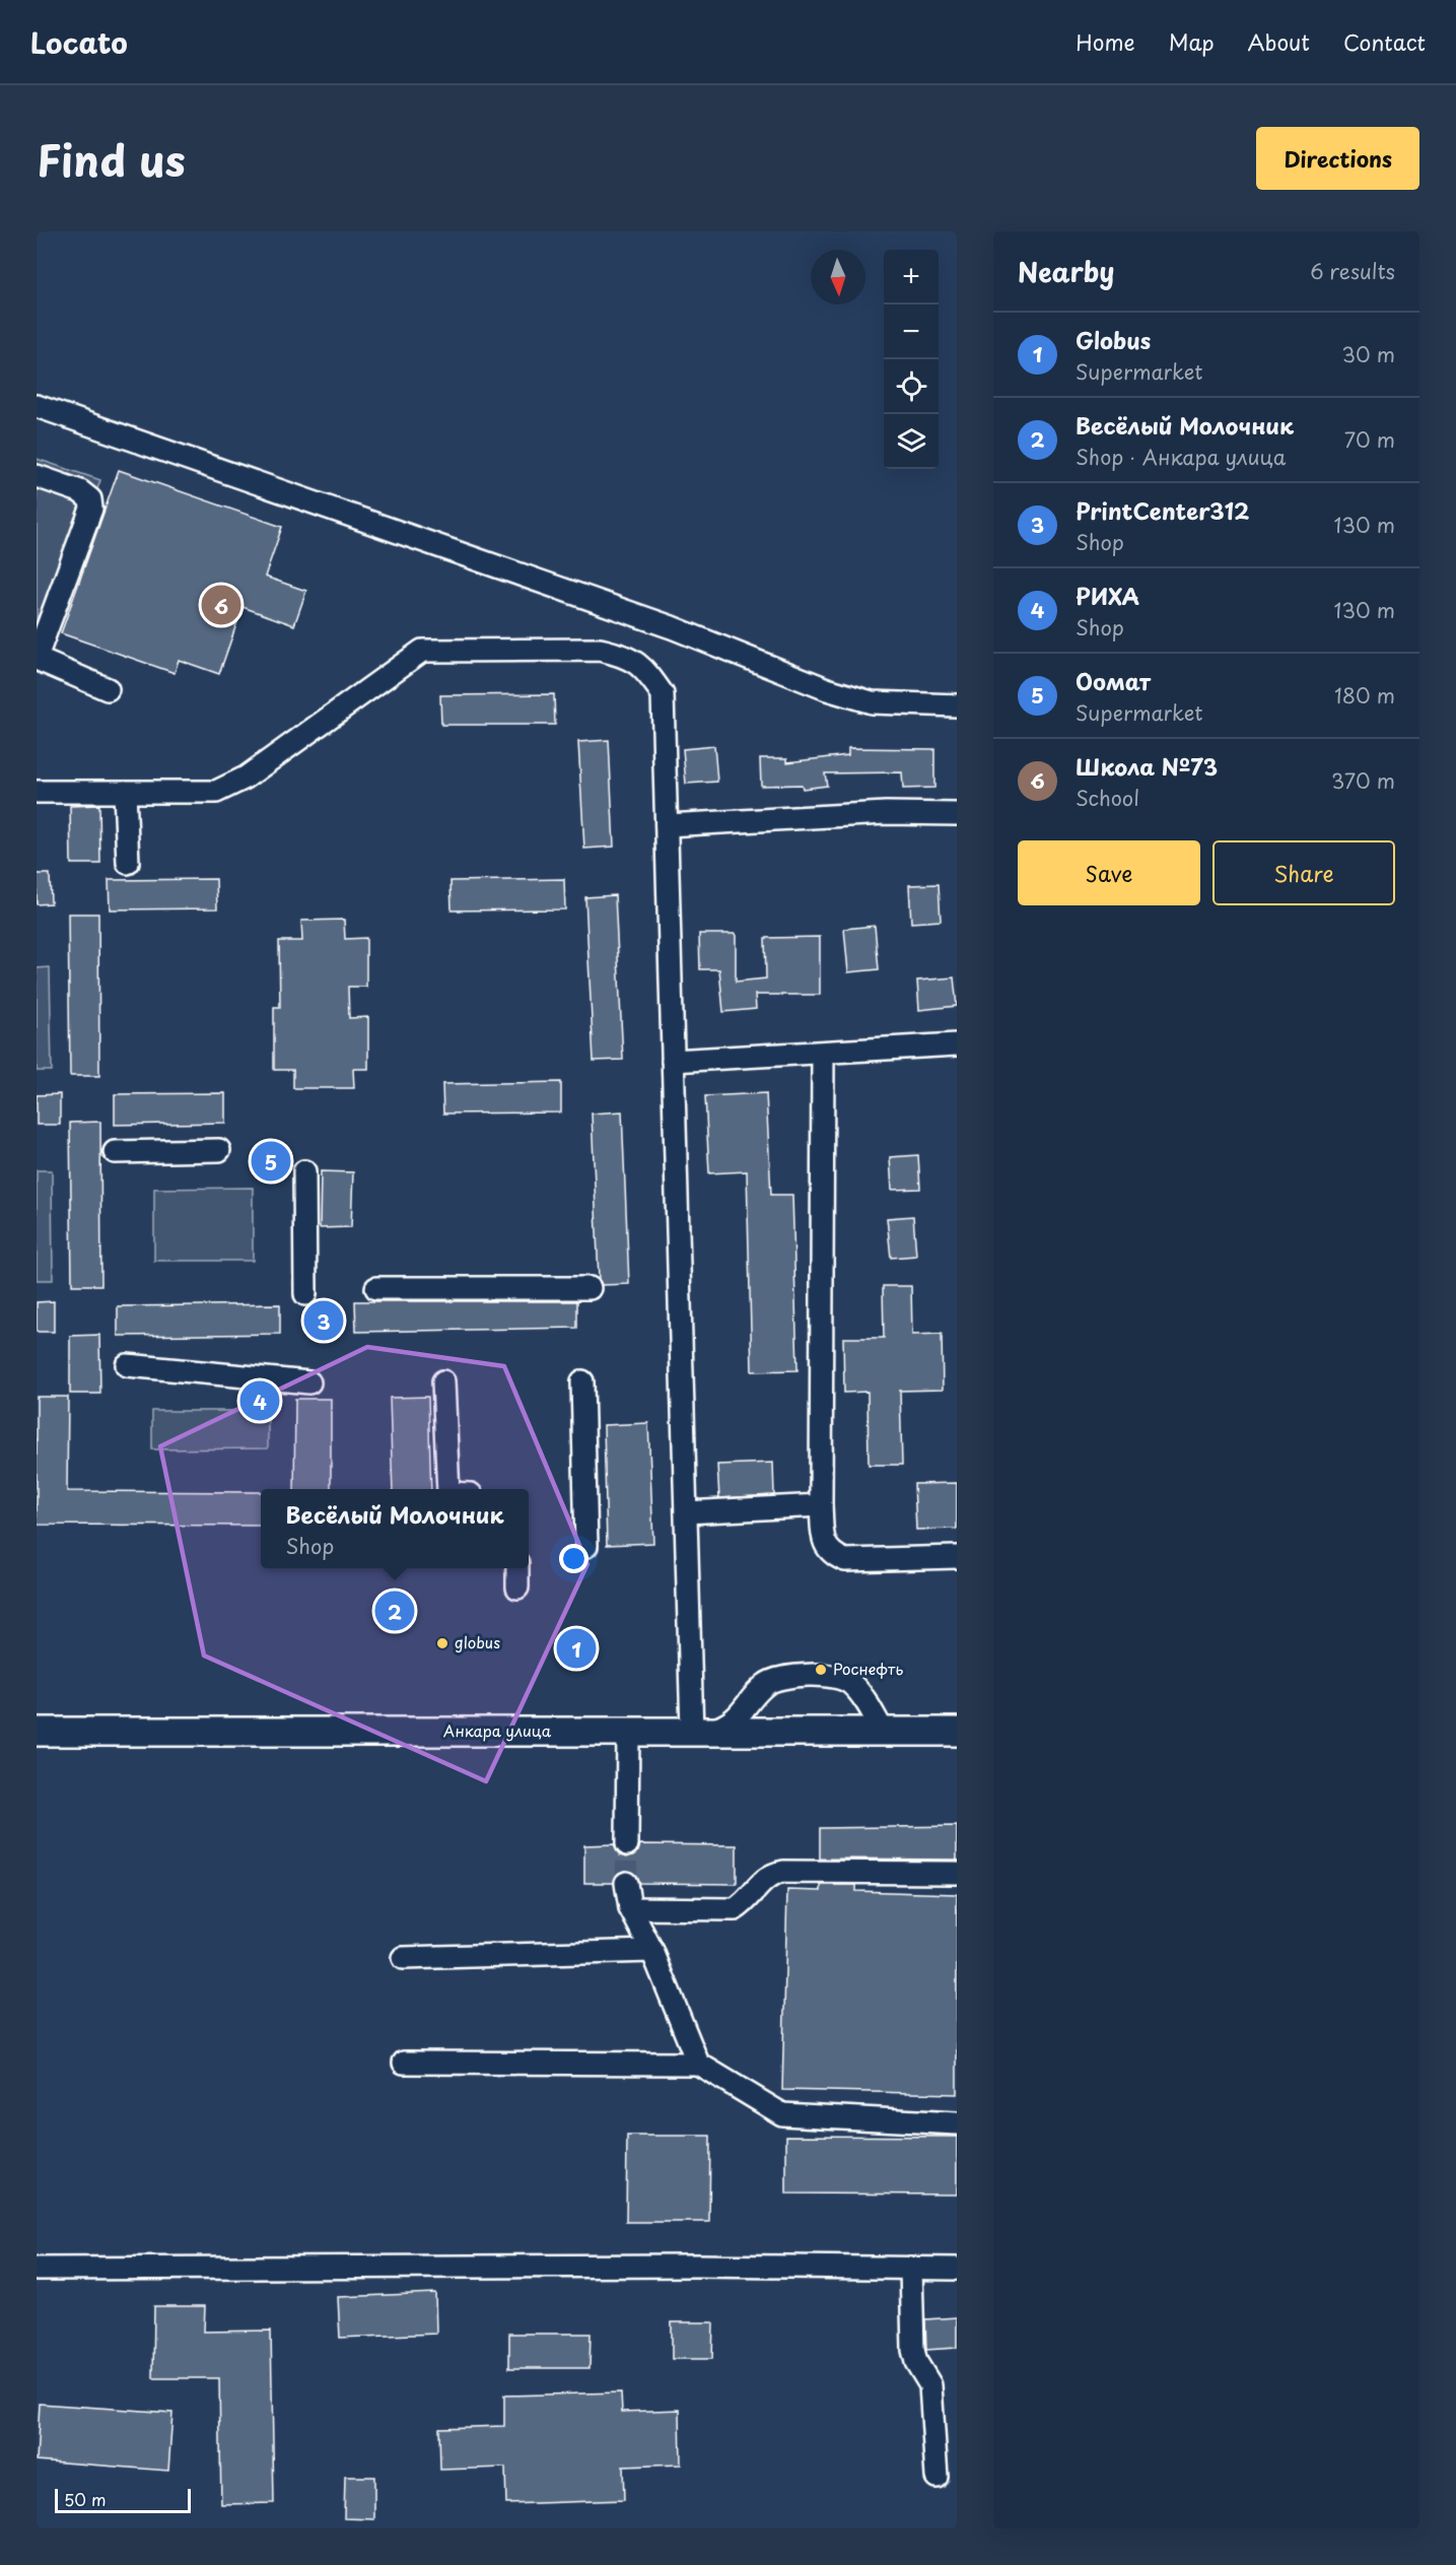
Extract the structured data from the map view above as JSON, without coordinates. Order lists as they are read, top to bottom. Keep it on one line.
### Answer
{"streets":{"main road":["Анкара улица"]},"places":["globus","Роснефть"],"scale_bar":"50 m","north":"bottom","page":{"header":"Locato","nav":["Home","Map","About","Contact"],"title":"Find us","buttons":["Directions",["Save","Share"]],"heading":["Nearby","6 results"],"map_buttons":["+","−"],"list":[{"mark":"1","name":"Globus","note":"Supermarket","value":"30 m"},{"mark":"2","name":"Весёлый Молочник","note":"Shop · Анкара улица","value":"70 m"},{"mark":"3","name":"PrintCenter312","note":"Shop","value":"130 m"},{"mark":"4","name":"РИХА","note":"Shop","value":"130 m"},{"mark":"5","name":"Оомат","note":"Supermarket","value":"180 m"},{"mark":"6","name":"Школа №73","note":"School","value":"370 m"}],"pins":["6","5","3","4","2","1"],"popup":["Весёлый Молочник","Shop"],"scale":"50 m"}}
